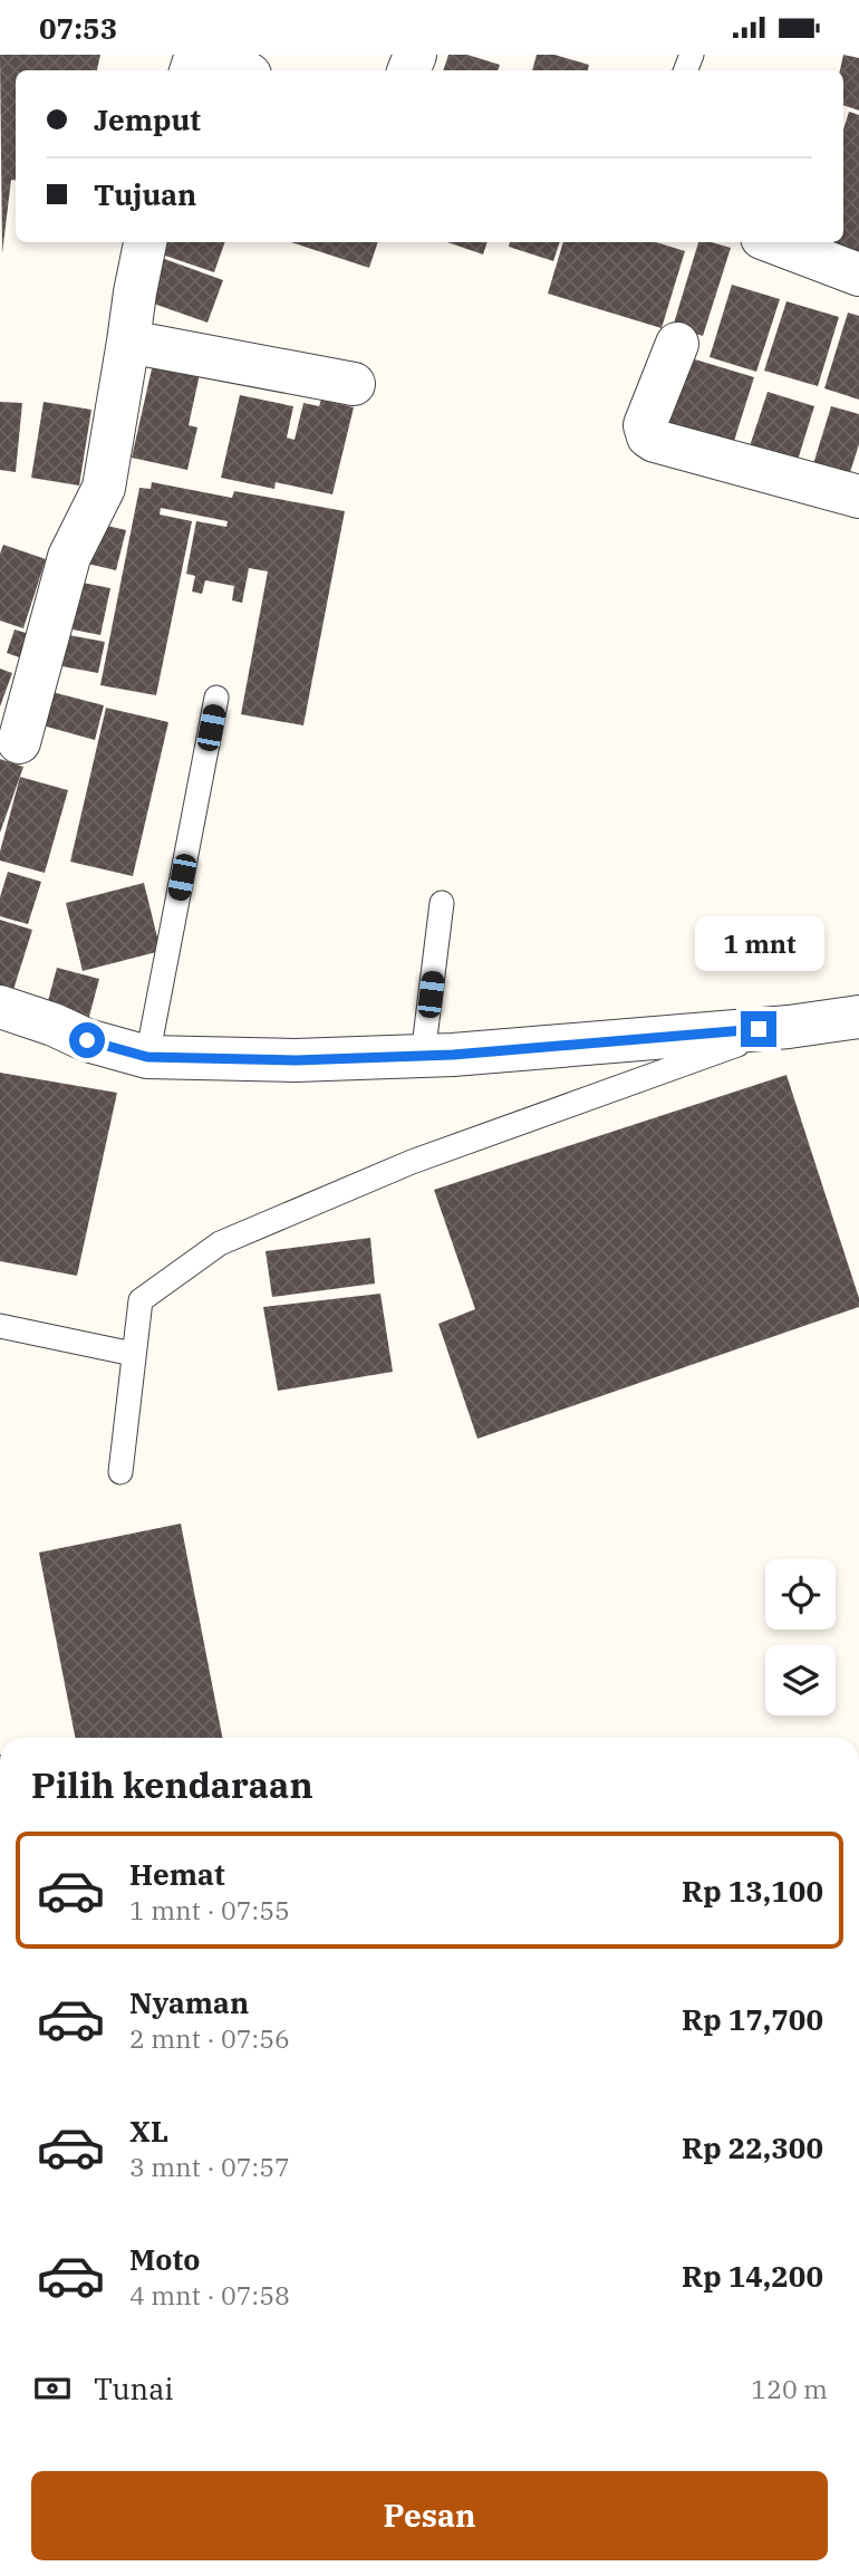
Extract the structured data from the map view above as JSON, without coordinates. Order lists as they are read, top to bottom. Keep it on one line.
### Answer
{"page":{"status":"07:53","banner":["Jemput","Tujuan"],"bubble":"1 mnt","heading":"Pilih kendaraan","list":[{"name":"Hemat","note":"1 mnt · 07:55","value":"Rp 13,100"},{"name":"Nyaman","note":"2 mnt · 07:56","value":"Rp 17,700"},{"name":"XL","note":"3 mnt · 07:57","value":"Rp 22,300"},{"name":"Moto","note":"4 mnt · 07:58","value":"Rp 14,200"}],"pay":["Tunai","120 m"],"buttons":"Pesan"}}
